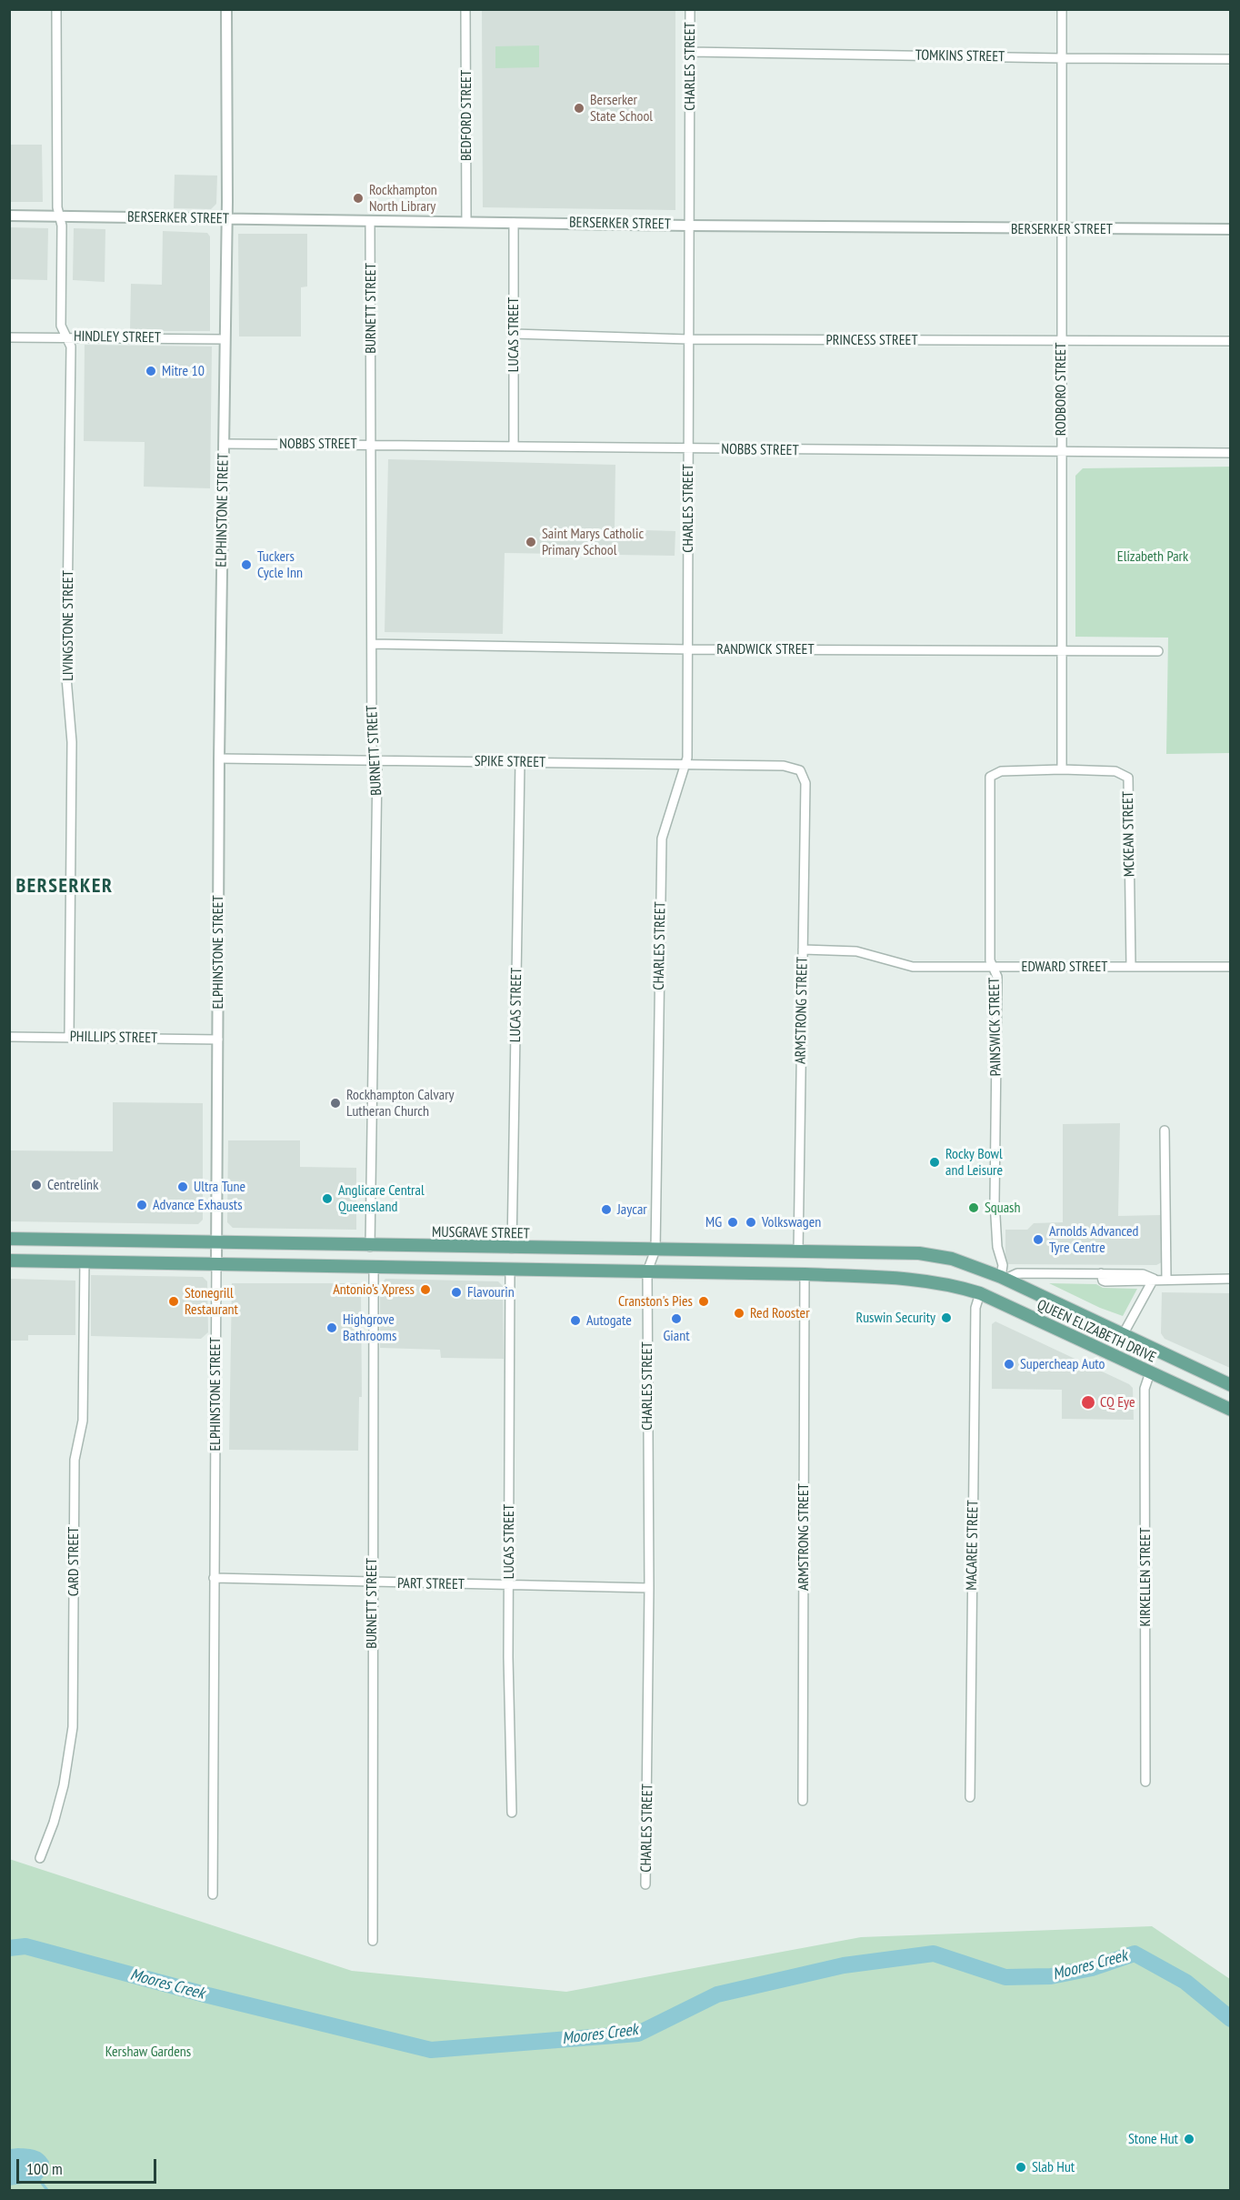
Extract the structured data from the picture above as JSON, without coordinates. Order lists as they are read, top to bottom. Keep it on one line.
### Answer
{"streets":{"main road":["MUSGRAVE STREET","QUEEN ELIZABETH DRIVE"],"street":["TOMKINS STREET","CHARLES STREET","BEDFORD STREET","BERSERKER STREET","BURNETT STREET","LUCAS STREET","HINDLEY STREET","PRINCESS STREET","RODBORO STREET","NOBBS STREET","ELPHINSTONE STREET","LIVINGSTONE STREET","RANDWICK STREET","SPIKE STREET","MCKEAN STREET","EDWARD STREET","ARMSTRONG STREET","PAINSWICK STREET","PHILLIPS STREET","MACAREE STREET","CARD STREET","KIRKELLEN STREET","PART STREET"]},"crossings":[["TOMKINS STREET","CHARLES STREET"],["TOMKINS STREET","RODBORO STREET"],["CHARLES STREET","BERSERKER STREET"],["CHARLES STREET","PRINCESS STREET"],["CHARLES STREET","NOBBS STREET"],["CHARLES STREET","RANDWICK STREET"],["CHARLES STREET","SPIKE STREET"],["CHARLES STREET","MUSGRAVE STREET"],["CHARLES STREET","PART STREET"],["BEDFORD STREET","BERSERKER STREET"],["BERSERKER STREET","BURNETT STREET"],["BERSERKER STREET","LUCAS STREET"],["BERSERKER STREET","RODBORO STREET"],["BERSERKER STREET","ELPHINSTONE STREET"],["BERSERKER STREET","LIVINGSTONE STREET"],["BURNETT STREET","NOBBS STREET"],["BURNETT STREET","RANDWICK STREET"],["BURNETT STREET","SPIKE STREET"],["BURNETT STREET","MUSGRAVE STREET"],["BURNETT STREET","PART STREET"],["LUCAS STREET","PRINCESS STREET"],["LUCAS STREET","NOBBS STREET"],["LUCAS STREET","SPIKE STREET"],["LUCAS STREET","MUSGRAVE STREET"],["LUCAS STREET","PART STREET"],["HINDLEY STREET","ELPHINSTONE STREET"],["HINDLEY STREET","LIVINGSTONE STREET"],["PRINCESS STREET","RODBORO STREET"],["RODBORO STREET","NOBBS STREET"],["RODBORO STREET","RANDWICK STREET"],["RODBORO STREET","MCKEAN STREET"],["NOBBS STREET","ELPHINSTONE STREET"],["ELPHINSTONE STREET","SPIKE STREET"],["ELPHINSTONE STREET","PHILLIPS STREET"],["ELPHINSTONE STREET","MUSGRAVE STREET"],["ELPHINSTONE STREET","PART STREET"],["LIVINGSTONE STREET","PHILLIPS STREET"],["SPIKE STREET","ARMSTRONG STREET"],["MCKEAN STREET","EDWARD STREET"],["MCKEAN STREET","PAINSWICK STREET"],["EDWARD STREET","ARMSTRONG STREET"],["EDWARD STREET","PAINSWICK STREET"],["ARMSTRONG STREET","MUSGRAVE STREET"],["ARMSTRONG STREET","QUEEN ELIZABETH DRIVE"],["PAINSWICK STREET","QUEEN ELIZABETH DRIVE"],["MUSGRAVE STREET","QUEEN ELIZABETH DRIVE"],["QUEEN ELIZABETH DRIVE","MACAREE STREET"],["QUEEN ELIZABETH DRIVE","KIRKELLEN STREET"]],"districts":["BERSERKER"],"water":["Moores Creek"],"parks":["Elizabeth Park","Kershaw Gardens"],"places":["Berserker State School","Rockhampton North Library","Mitre 10","Saint Marys Catholic Primary School","Tuckers Cycle Inn","Rockhampton Calvary Lutheran Church","Rocky Bowl and Leisure","Centrelink","Ultra Tune","Anglicare Central Queensland","Advance Exhausts","Squash","Jaycar","MG","Volkswagen","Arnolds Advanced Tyre Centre","Antonio's Xpress","Flavourin","Stonegrill Restaurant","Cranston's Pies","Red Rooster","Ruswin Security","Giant","Autogate","Highgrove Bathrooms","Supercheap Auto","CQ Eye","Stone Hut","Slab Hut"],"scale_bar":"100 m"}
